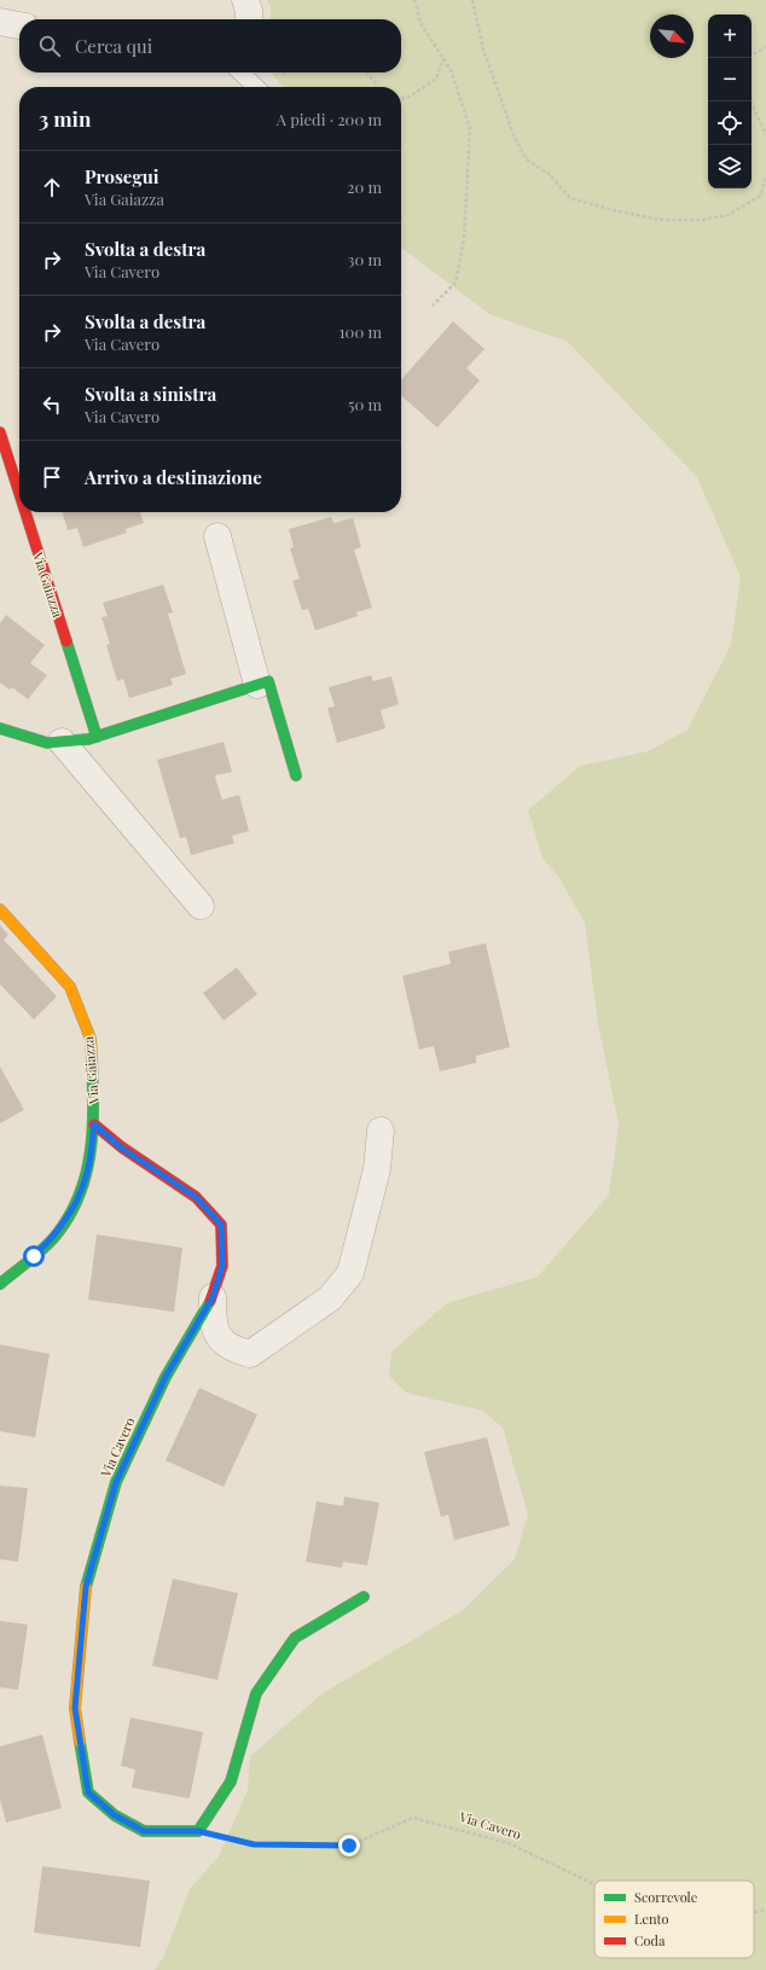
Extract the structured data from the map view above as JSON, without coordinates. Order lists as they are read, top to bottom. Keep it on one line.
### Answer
{"streets":{"street":["Via Gaiazza","Via Cavero"]},"crossings":[["Via Gaiazza","Via Cavero"]],"legend":["Scorrevole","Lento","Coda"],"north":"bottom right","page":{"map_buttons":["+","−"],"search":"Cerca qui","heading":["3 min","A piedi · 200 m"],"list":[["Prosegui","Via Gaiazza","20 m"],["Svolta a destra","Via Cavero","30 m"],["Svolta a destra","Via Cavero","100 m"],["Svolta a sinistra","Via Cavero","50 m"],"Arrivo a destinazione"]}}
